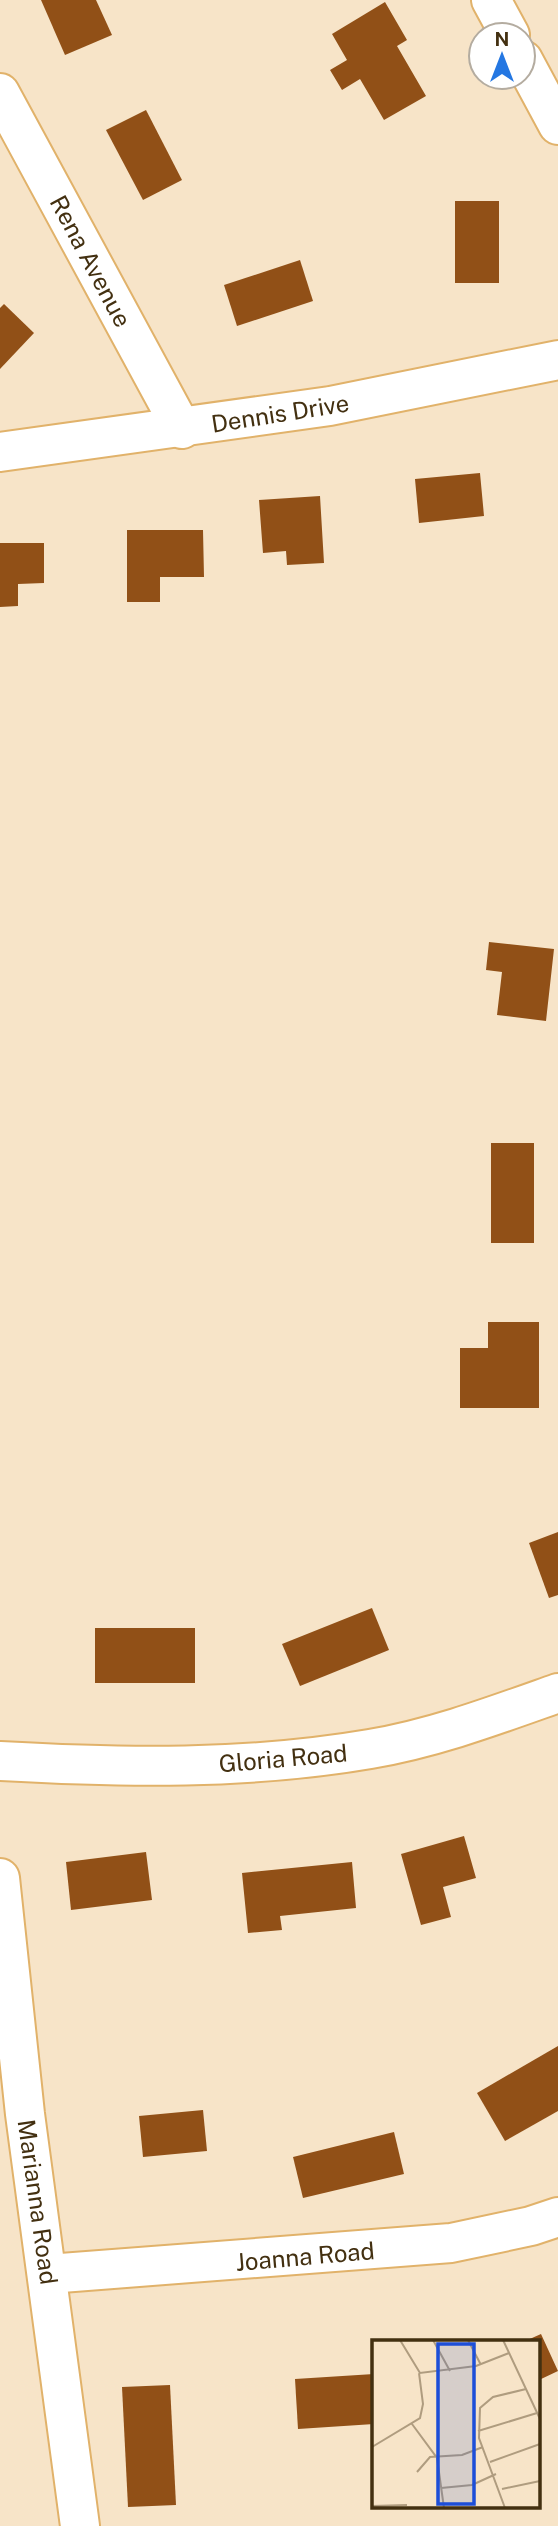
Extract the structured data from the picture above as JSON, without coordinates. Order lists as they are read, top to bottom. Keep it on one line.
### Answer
{"streets":{"street":["Rena Avenue","Dennis Drive","Gloria Road","Marianna Road","Joanna Road"]},"crossings":[["Rena Avenue","Dennis Drive"],["Marianna Road","Joanna Road"]],"north":"top"}
